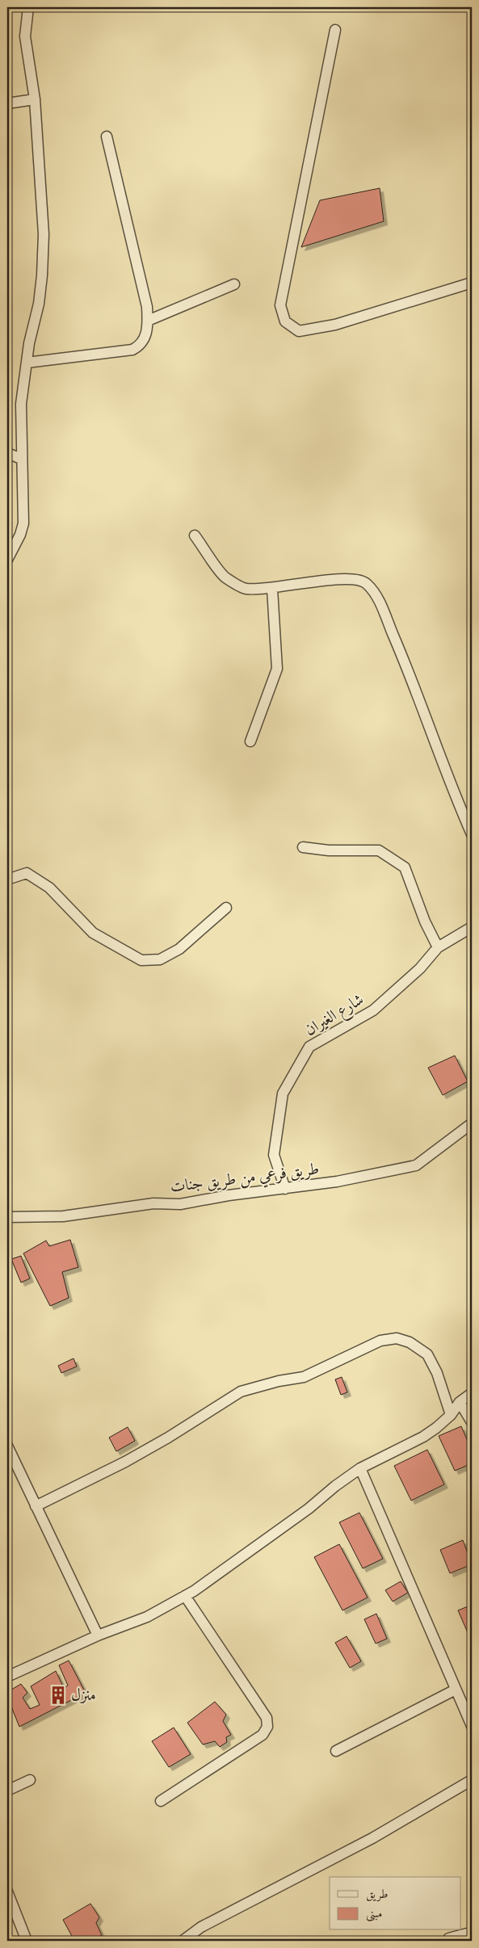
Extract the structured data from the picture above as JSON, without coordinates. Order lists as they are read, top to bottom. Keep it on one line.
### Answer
{"streets":{"street":["شارع الغيران","طريق فرعي من طريق جنات"]},"crossings":[["شارع الغيران","طريق فرعي من طريق جنات"]],"places":{"building":["منزل"]},"legend":["طريق","مبنى"]}
